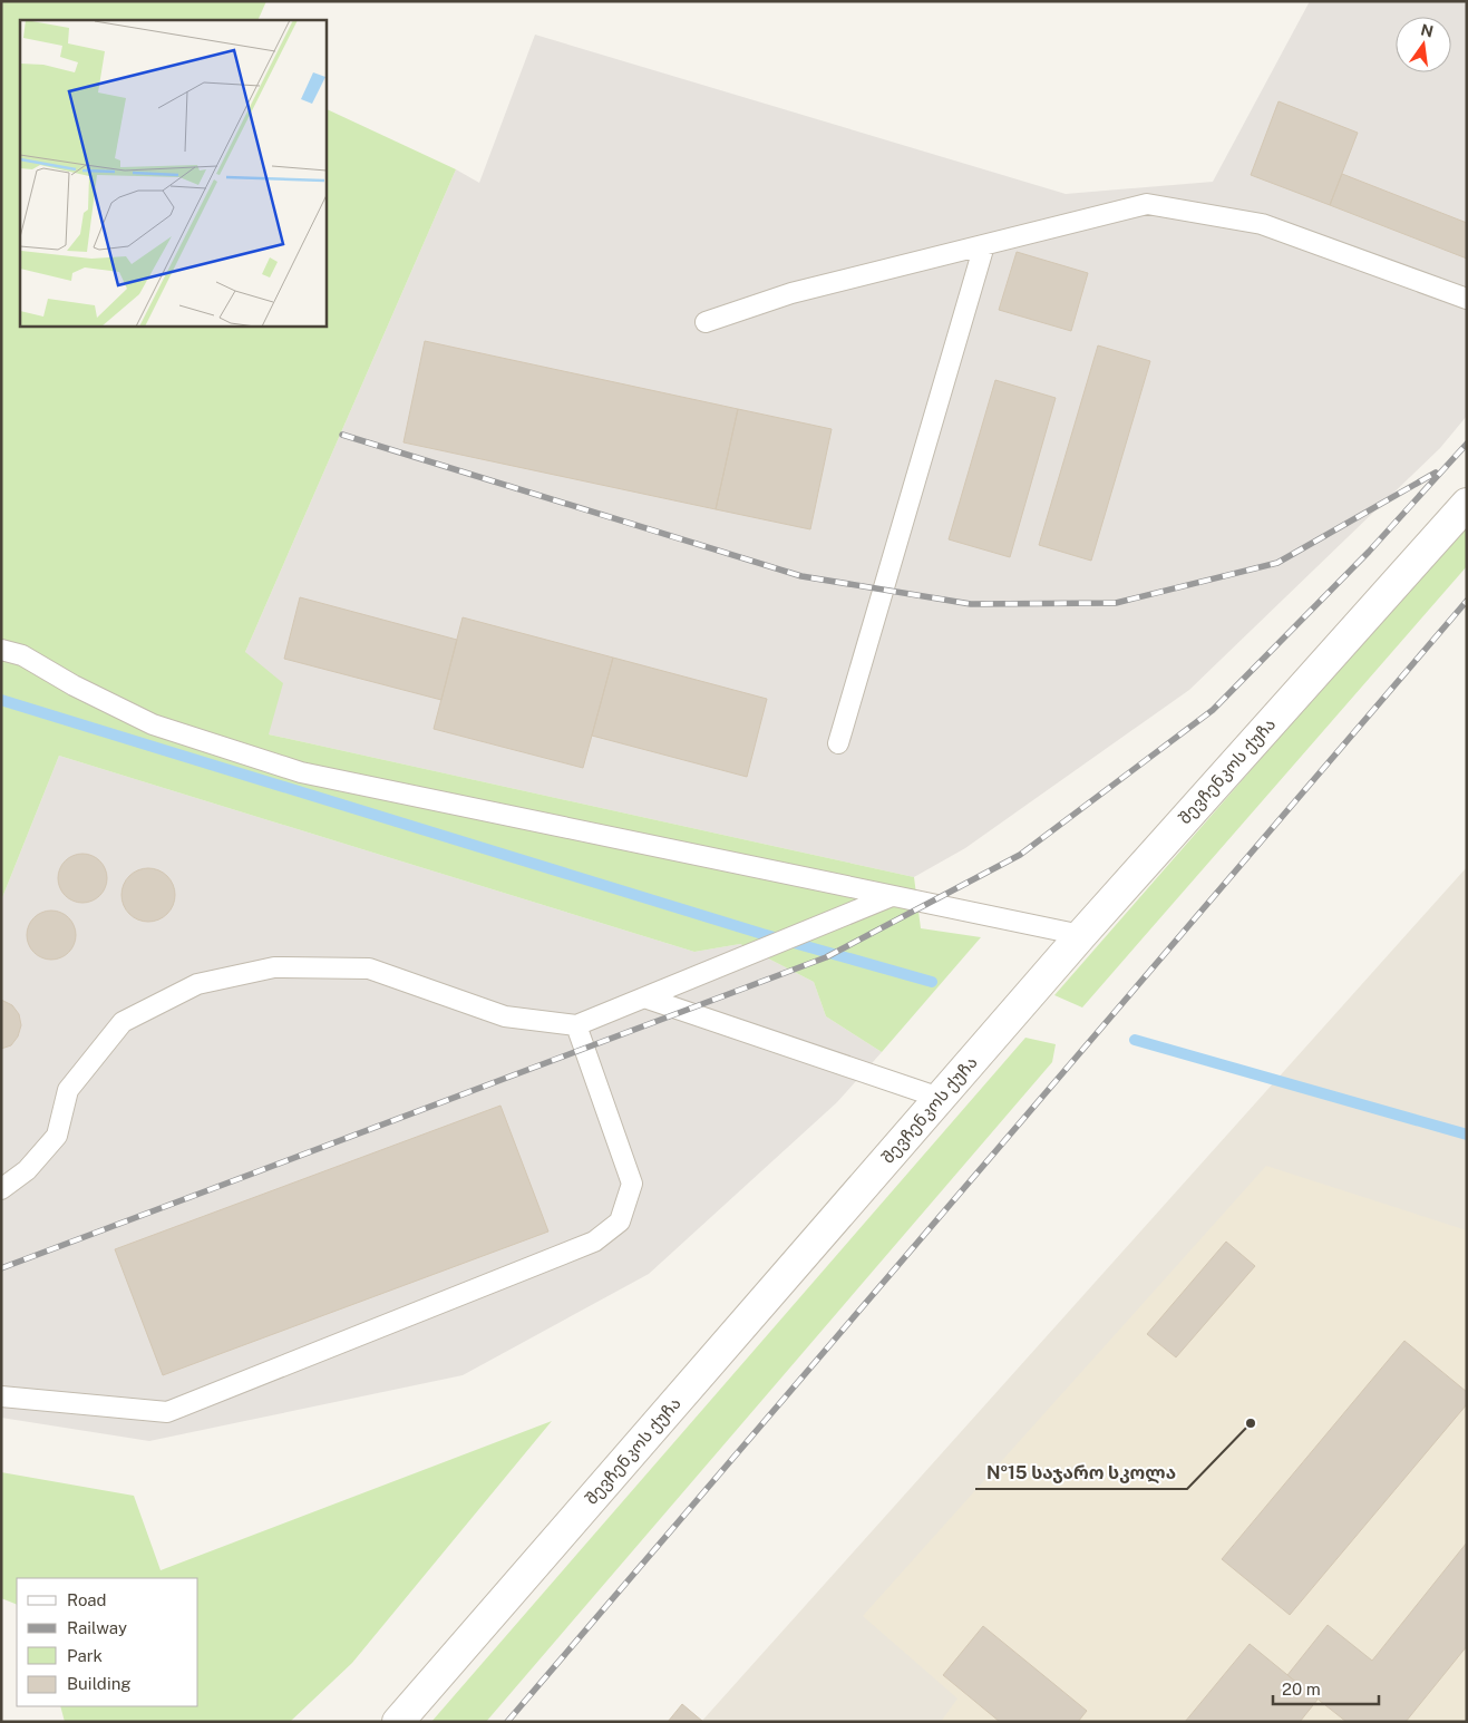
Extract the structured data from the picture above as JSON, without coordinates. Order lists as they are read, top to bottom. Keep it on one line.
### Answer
{"streets":{"street":["შევჩენკოს ქუჩა"]},"places":["№15 საჯარო სკოლა"],"legend":["Road","Railway","Park","Building"],"scale_bar":"20 m","north":"top"}
